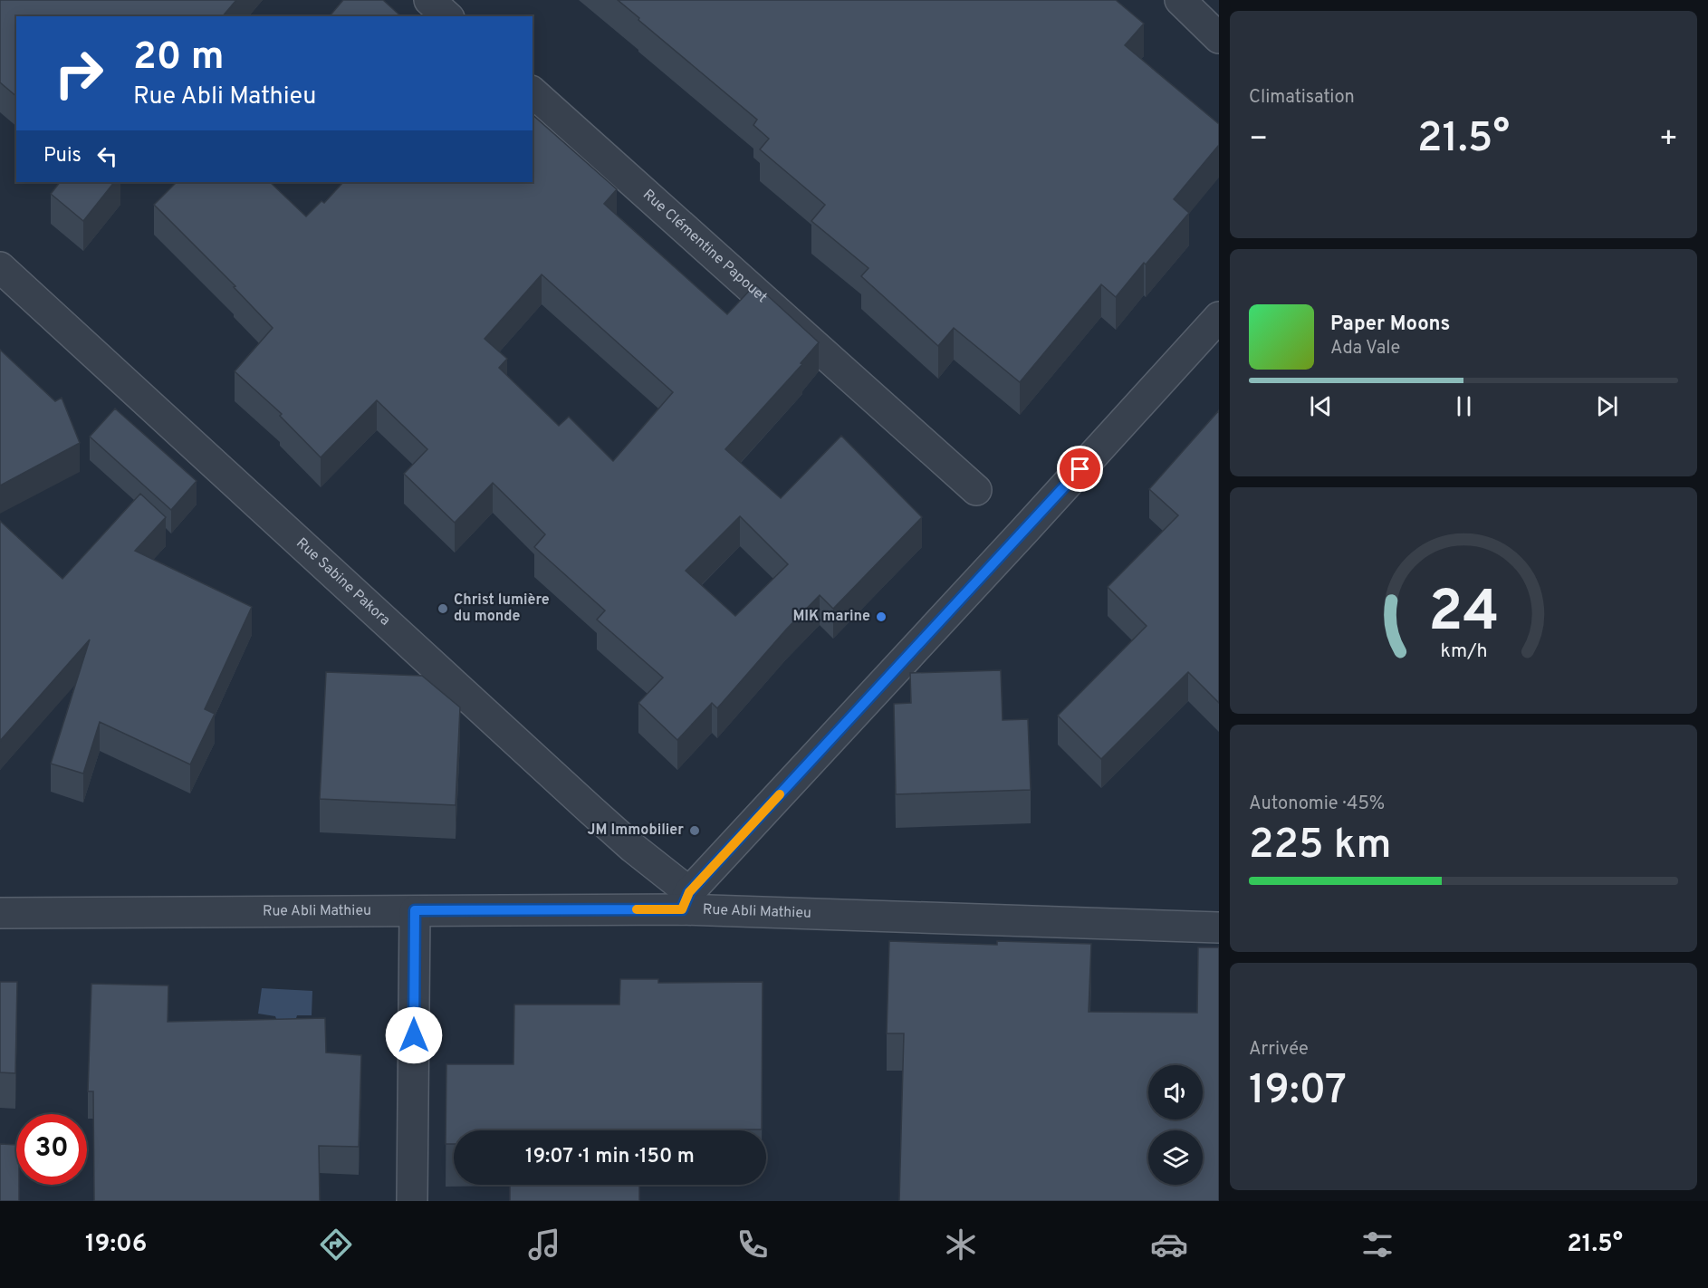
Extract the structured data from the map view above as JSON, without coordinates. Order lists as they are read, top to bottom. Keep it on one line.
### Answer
{"streets":{"street":["Rue Clémentine Papouet","Rue Sabine Pakora","Rue Abli Mathieu"]},"crossings":[["Rue Sabine Pakora","Rue Abli Mathieu"]],"places":["Christ lumière du monde","MIK marine","JM Immobilier"],"page":{"tile":["Climatisation",["Autonomie · 45%","225 km"],["Arrivée","19:07"]],"turn":["20 m","Rue Abli Mathieu"],"heat":["−","21.5°","+"],"then":"Puis","song":["Paper Moons","Ada Vale"],"limit":"30","trip":"19:07 · 1 min · 150 m","tabs":["19:06","21.5°"],"gauge":["24","km/h"]}}
